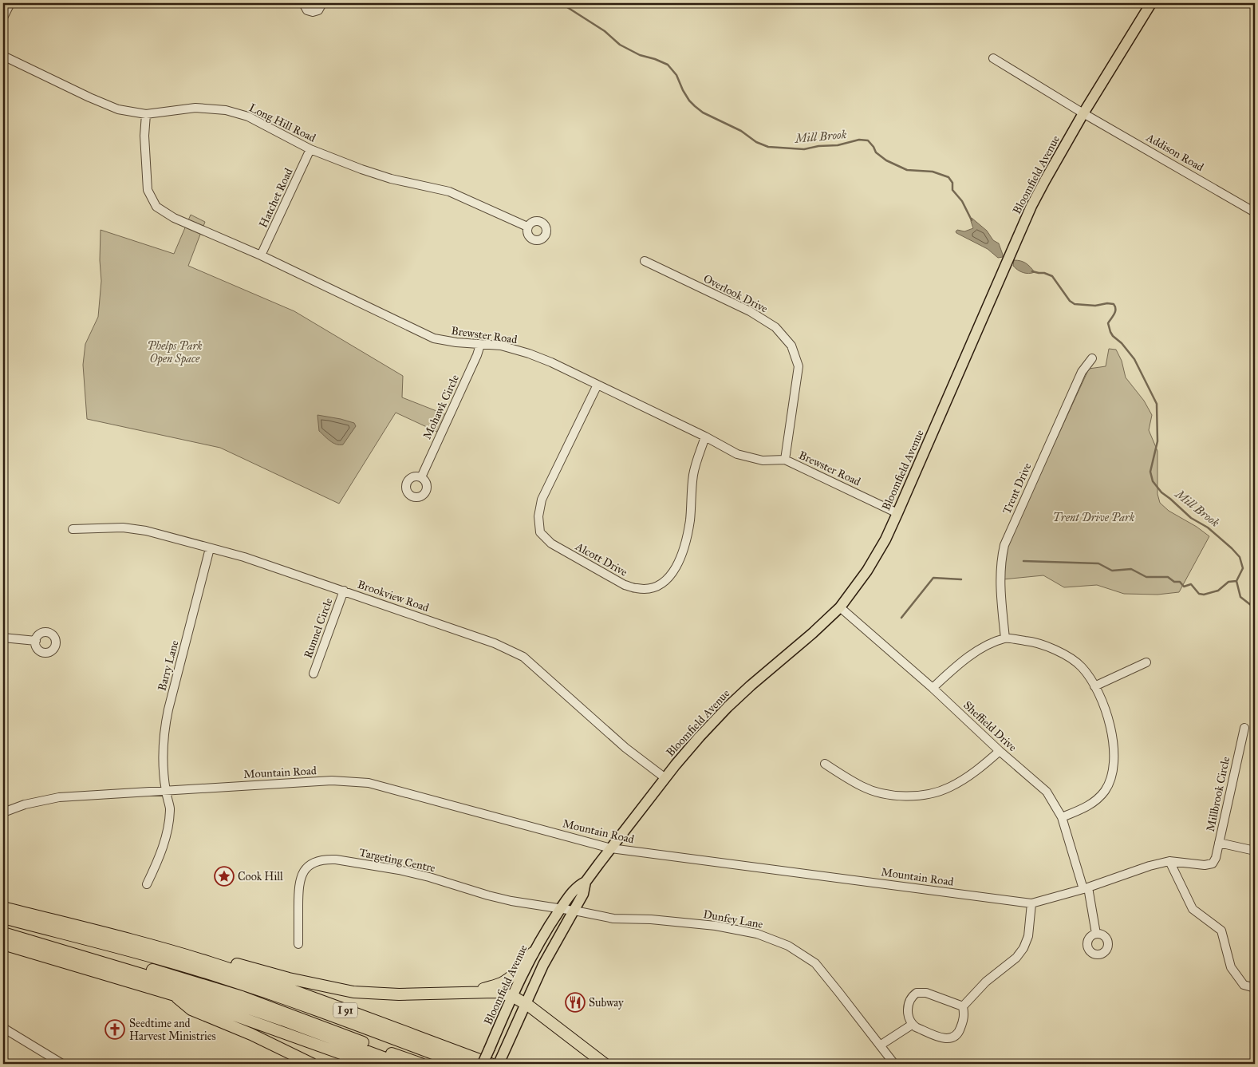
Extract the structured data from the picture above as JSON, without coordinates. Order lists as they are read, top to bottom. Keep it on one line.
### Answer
{"streets":{"highway":["I 91"],"main road":["Bloomfield Avenue"],"street":["Long Hill Road","Addison Road","Hatchet Road","Overlook Drive","Brewster Road","Mohawk Circle","Trent Drive","Alcott Drive","Brookview Road","Runnel Circle","Barry Lane","Sheffield Drive","Mountain Road","Millbrook Circle","Targeting Centre","Dunfey Lane"]},"crossings":[["Long Hill Road","Hatchet Road"],["Long Hill Road","Brewster Road"],["Addison Road","Bloomfield Avenue"],["Bloomfield Avenue","Brewster Road"],["Bloomfield Avenue","Brookview Road"],["Bloomfield Avenue","Sheffield Drive"],["Bloomfield Avenue","Mountain Road"],["Bloomfield Avenue","Targeting Centre"],["Bloomfield Avenue","Dunfey Lane"],["Hatchet Road","Brewster Road"],["Overlook Drive","Brewster Road"],["Brewster Road","Mohawk Circle"],["Brewster Road","Alcott Drive"],["Brookview Road","Runnel Circle"],["Brookview Road","Barry Lane"],["Barry Lane","Mountain Road"],["Sheffield Drive","Mountain Road"],["Mountain Road","Millbrook Circle"],["Targeting Centre","Dunfey Lane"]],"water":["Mill Brook"],"parks":["Phelps Park Open Space","Trent Drive Park"],"places":{"place":["Cook Hill"],"restaurant":["Subway"],"church":["Seedtime and Harvest Ministries"]}}
